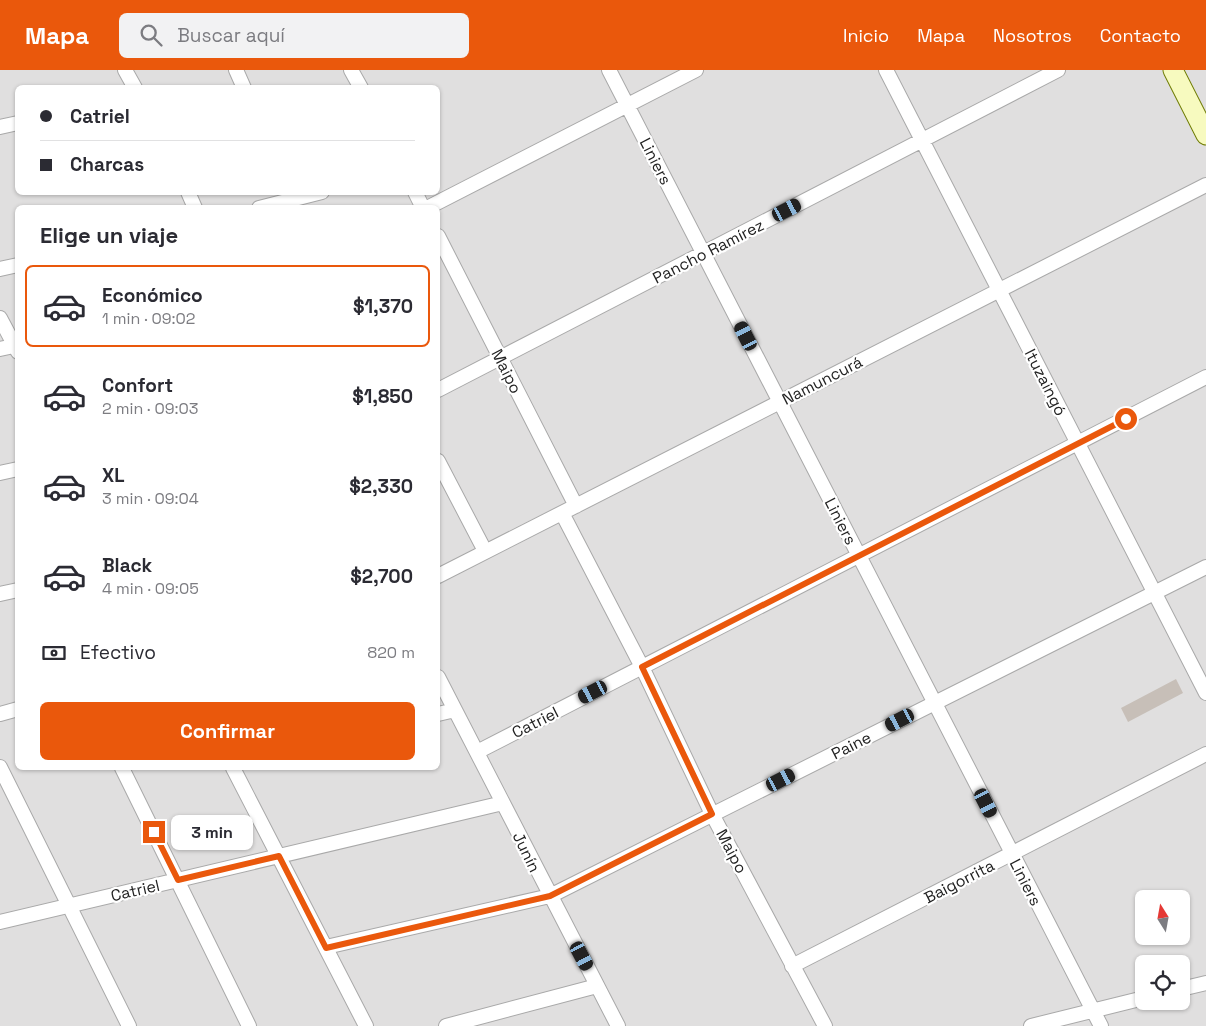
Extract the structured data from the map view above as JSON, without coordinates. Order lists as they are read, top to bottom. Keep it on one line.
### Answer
{"streets":{"street":["Liniers","Pancho Ramírez","Maipo","Namuncurá","Ituzaingó","Catriel","Paine","Junín","Baigorrita"]},"crossings":[["Liniers","Pancho Ramírez"],["Liniers","Namuncurá"],["Liniers","Catriel"],["Liniers","Paine"],["Liniers","Baigorrita"],["Pancho Ramírez","Maipo"],["Pancho Ramírez","Ituzaingó"],["Maipo","Namuncurá"],["Maipo","Catriel"],["Maipo","Paine"],["Maipo","Baigorrita"],["Namuncurá","Ituzaingó"],["Ituzaingó","Catriel"],["Ituzaingó","Paine"],["Catriel","Junín"],["Paine","Junín"]],"north":"top","page":{"header":"Mapa","search":"Buscar aquí","nav":["Inicio","Mapa","Nosotros","Contacto"],"banner":["Catriel","Charcas"],"heading":"Elige un viaje","list":[{"name":"Económico","note":"1 min · 09:02","value":"$1,370"},{"name":"Confort","note":"2 min · 09:03","value":"$1,850"},{"name":"XL","note":"3 min · 09:04","value":"$2,330"},{"name":"Black","note":"4 min · 09:05","value":"$2,700"}],"pay":["Efectivo","820 m"],"buttons":"Confirmar","bubble":"3 min"}}
